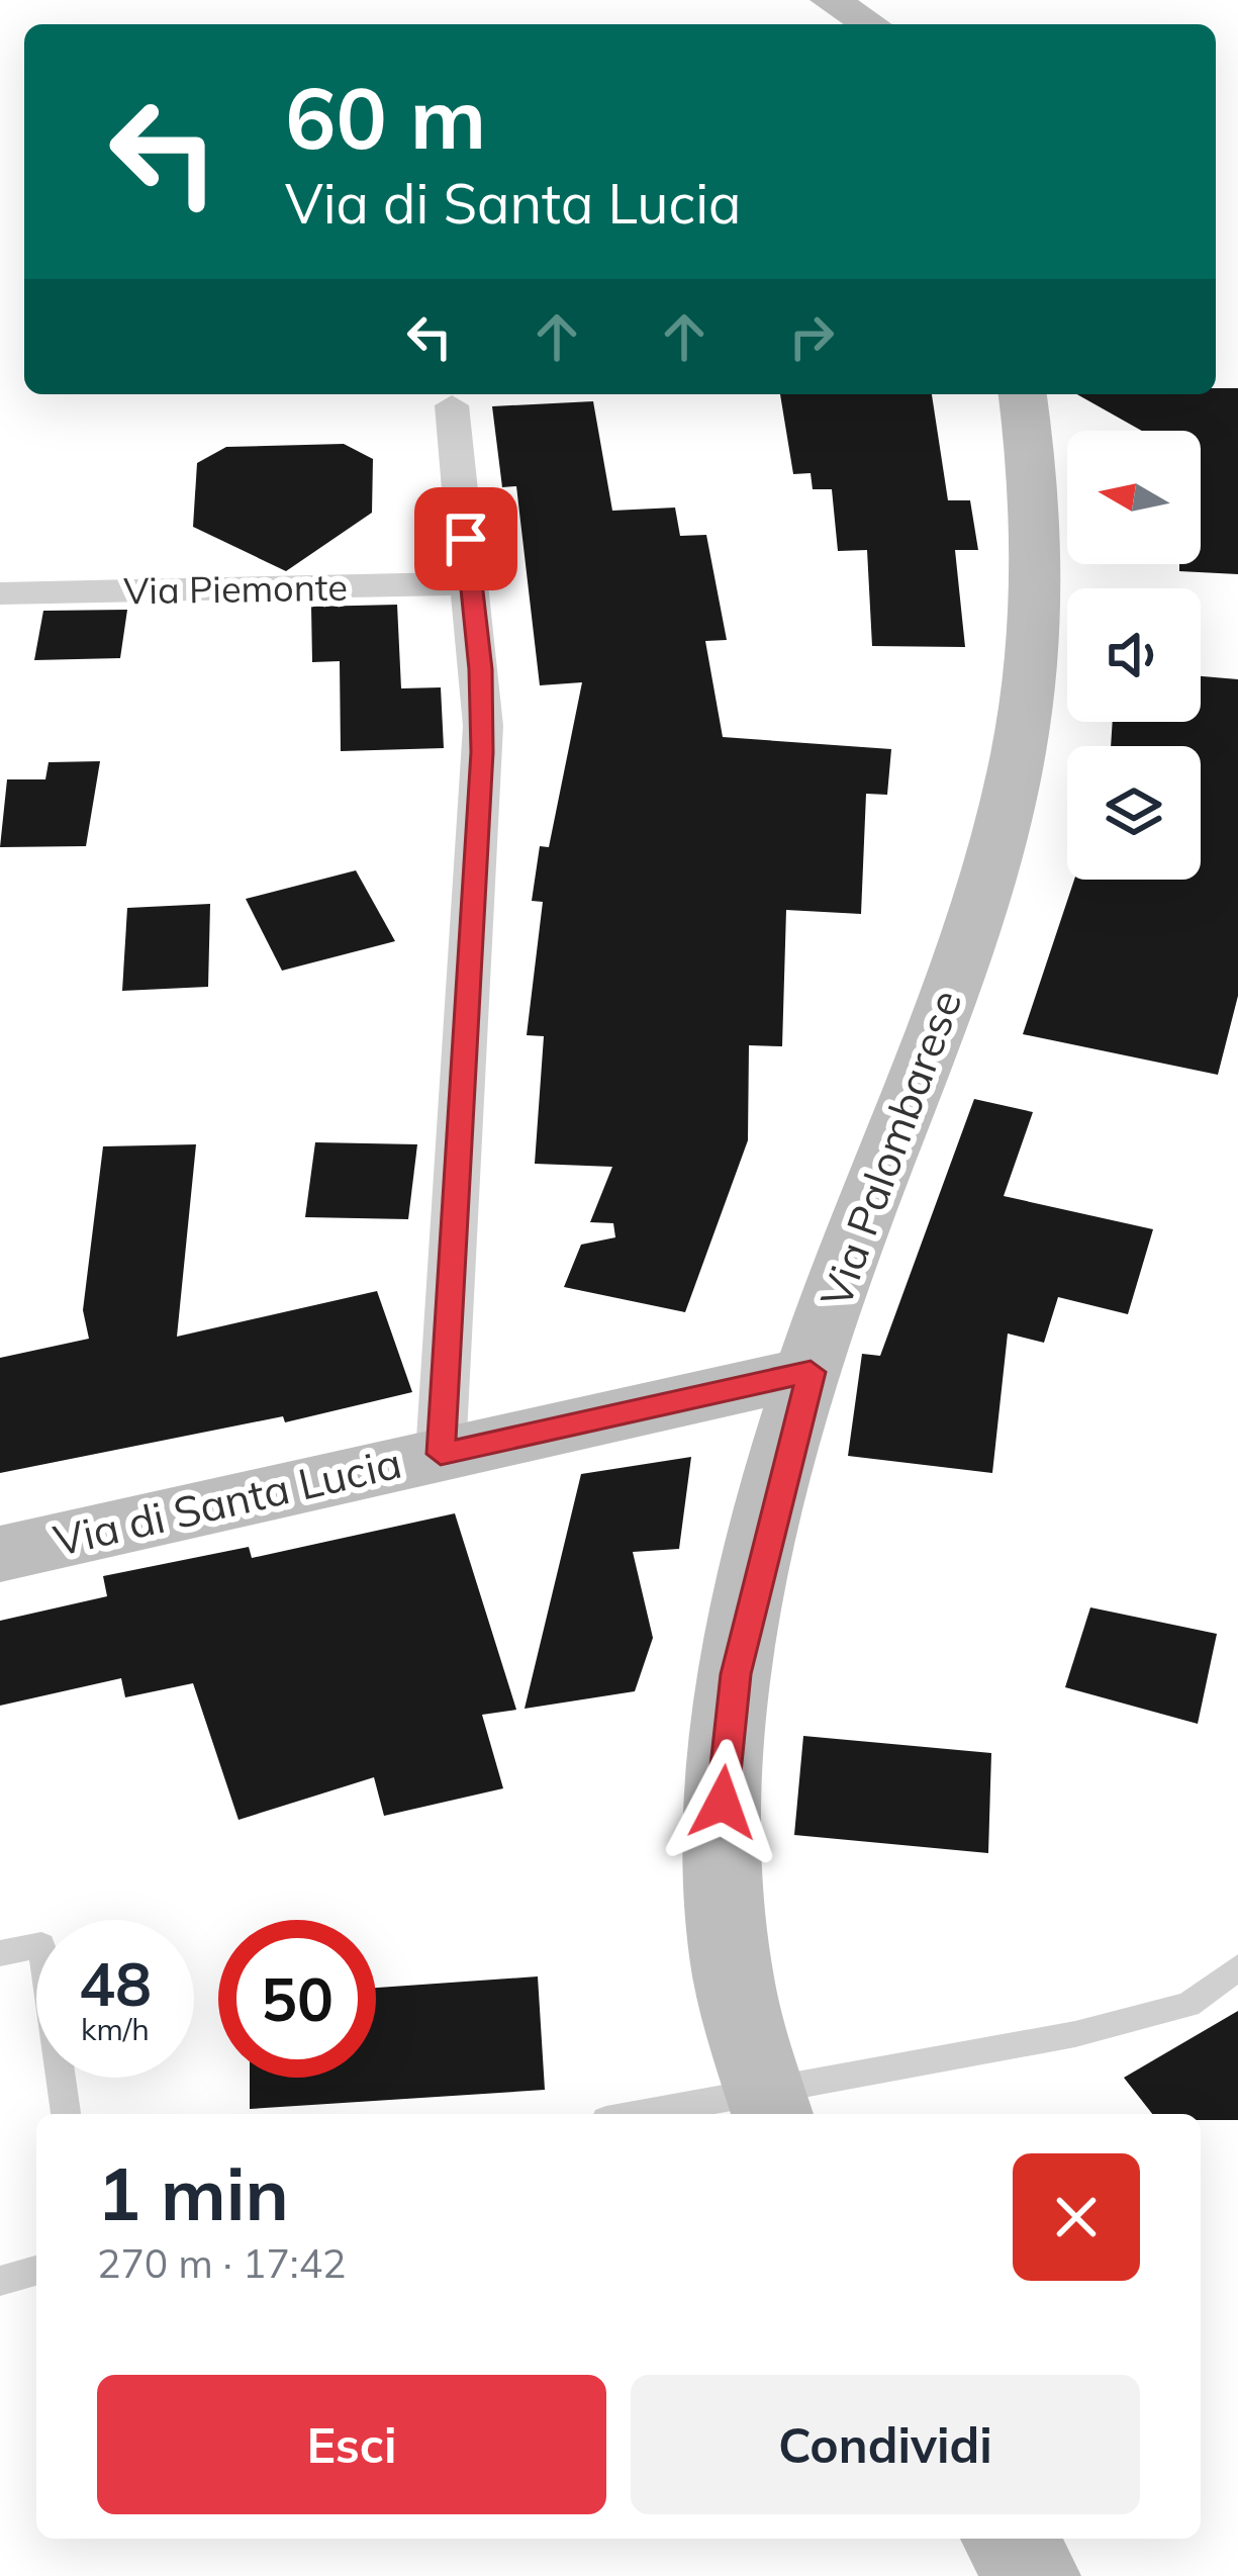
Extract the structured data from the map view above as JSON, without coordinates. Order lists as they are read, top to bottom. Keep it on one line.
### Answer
{"streets":{"main road":["Via Palombarese","Via di Santa Lucia"],"street":["Via Piemonte"]},"crossings":[["Via Palombarese","Via di Santa Lucia"]],"north":"left","page":{"turn":["60 m","Via di Santa Lucia"],"speed":"48 km/h","limit":"50","heading":["1 min","270 m · 17:42"],"buttons":["Esci","Condividi"]}}
